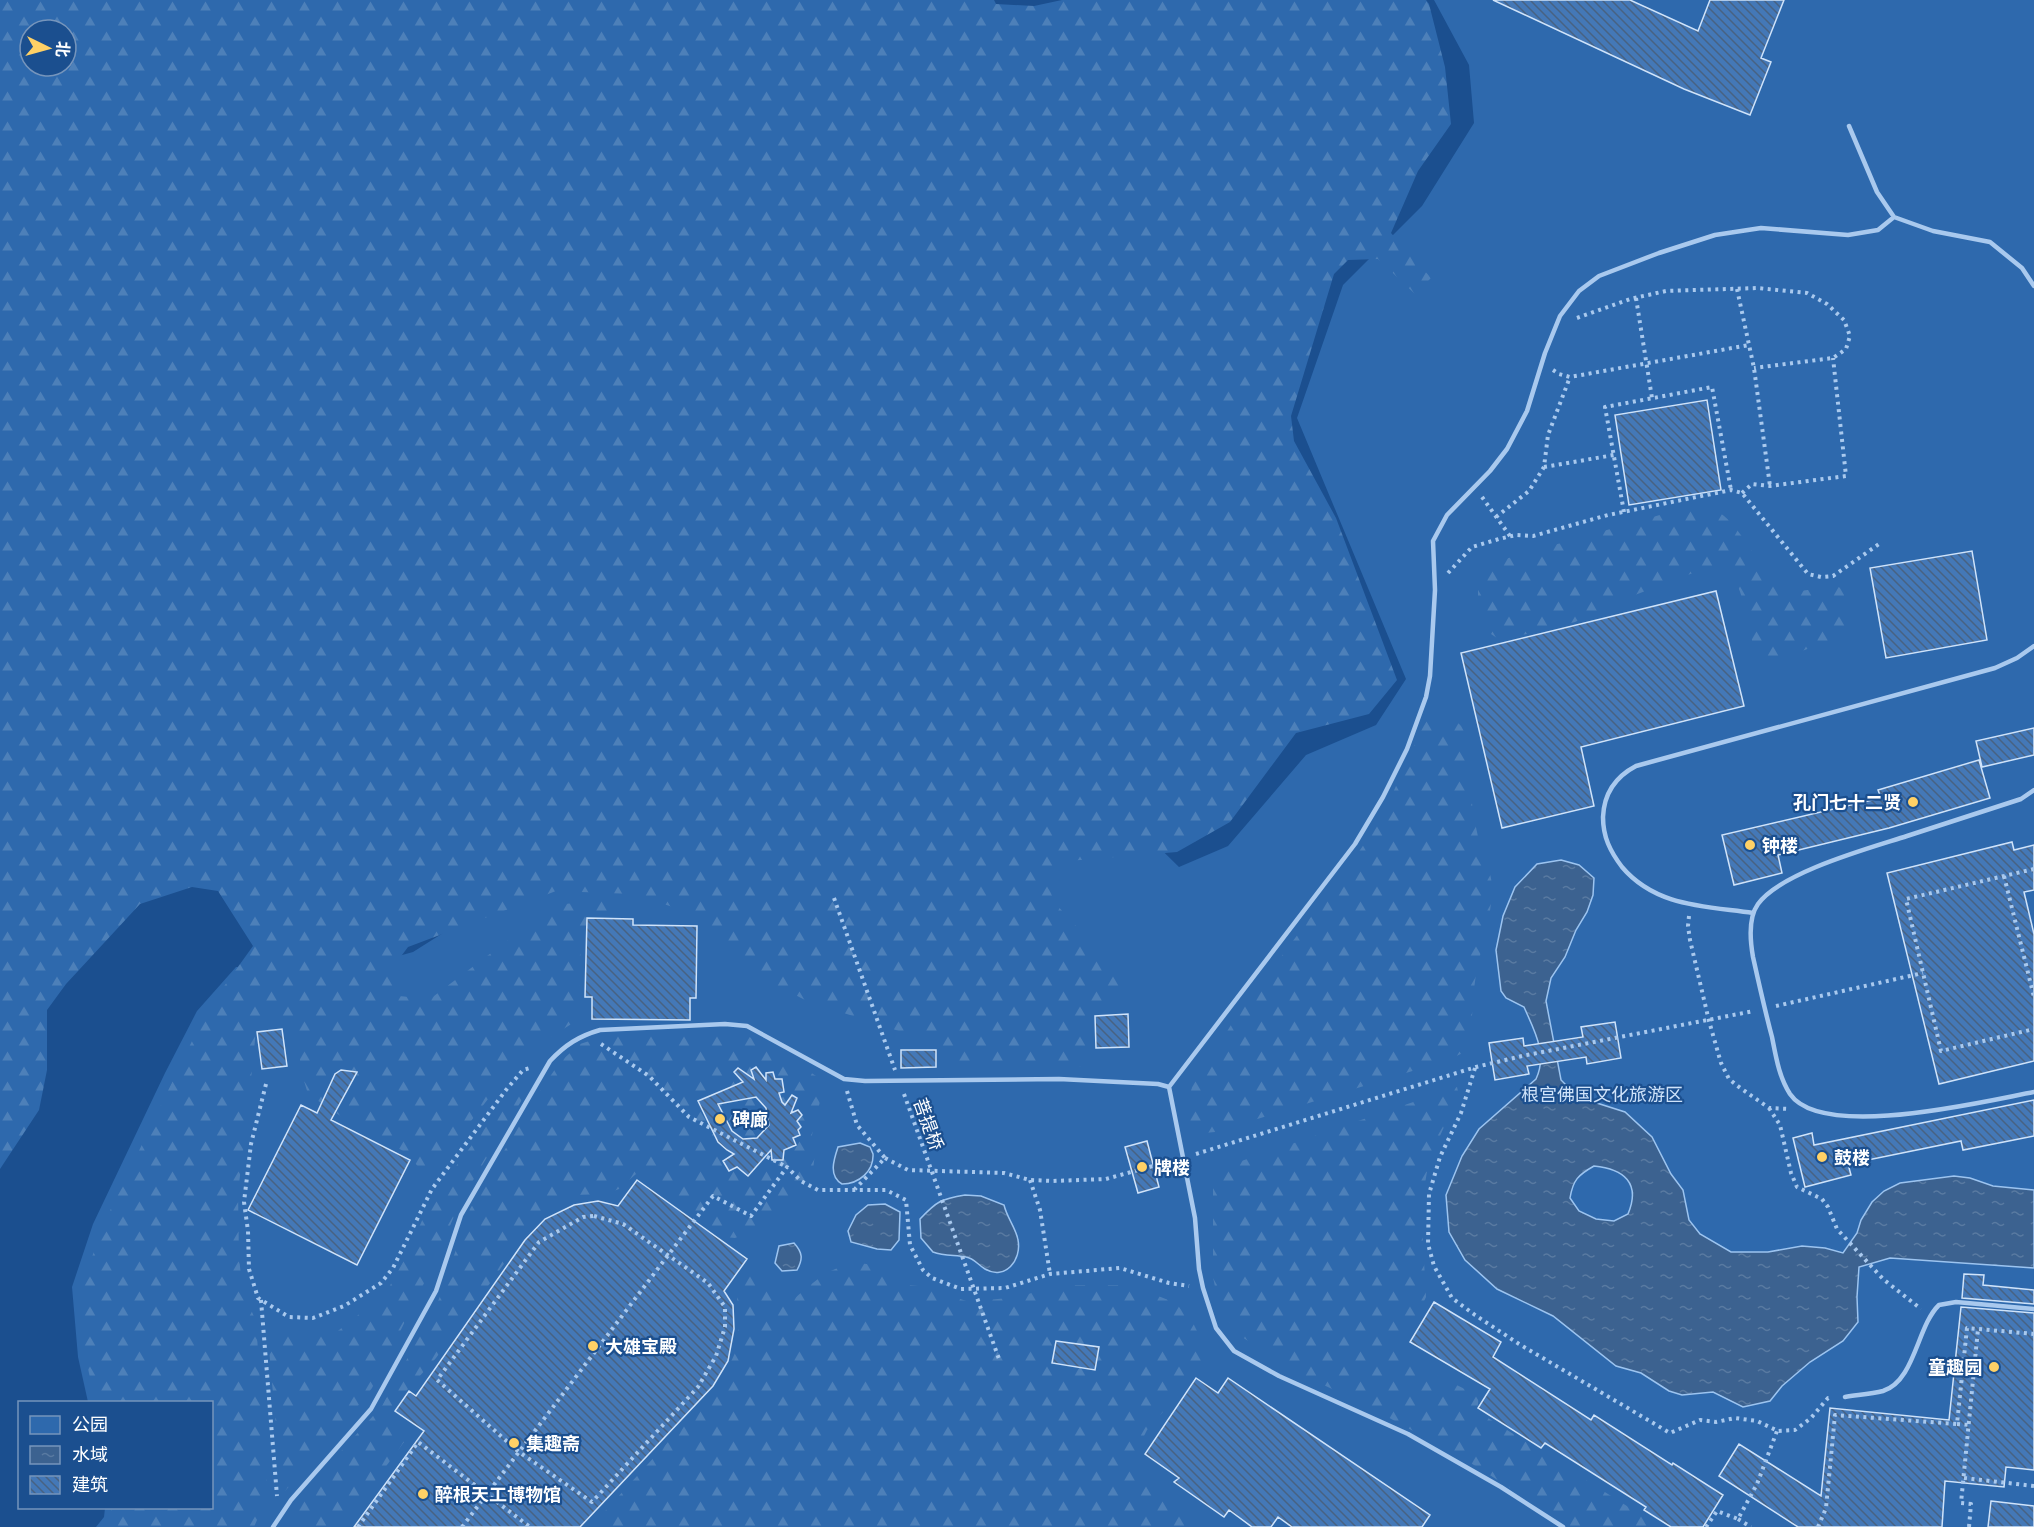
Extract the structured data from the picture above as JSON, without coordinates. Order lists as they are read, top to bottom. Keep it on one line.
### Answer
{"streets":{"path":["菩提桥"]},"parks":["根宫佛国文化旅游区"],"places":["孔门七十二贤","钟楼","碑廊","鼓楼","牌楼","大雄宝殿","童趣园","集趣斋","醉根天工博物馆"],"legend":["公园","水域","建筑"],"north":"right"}
